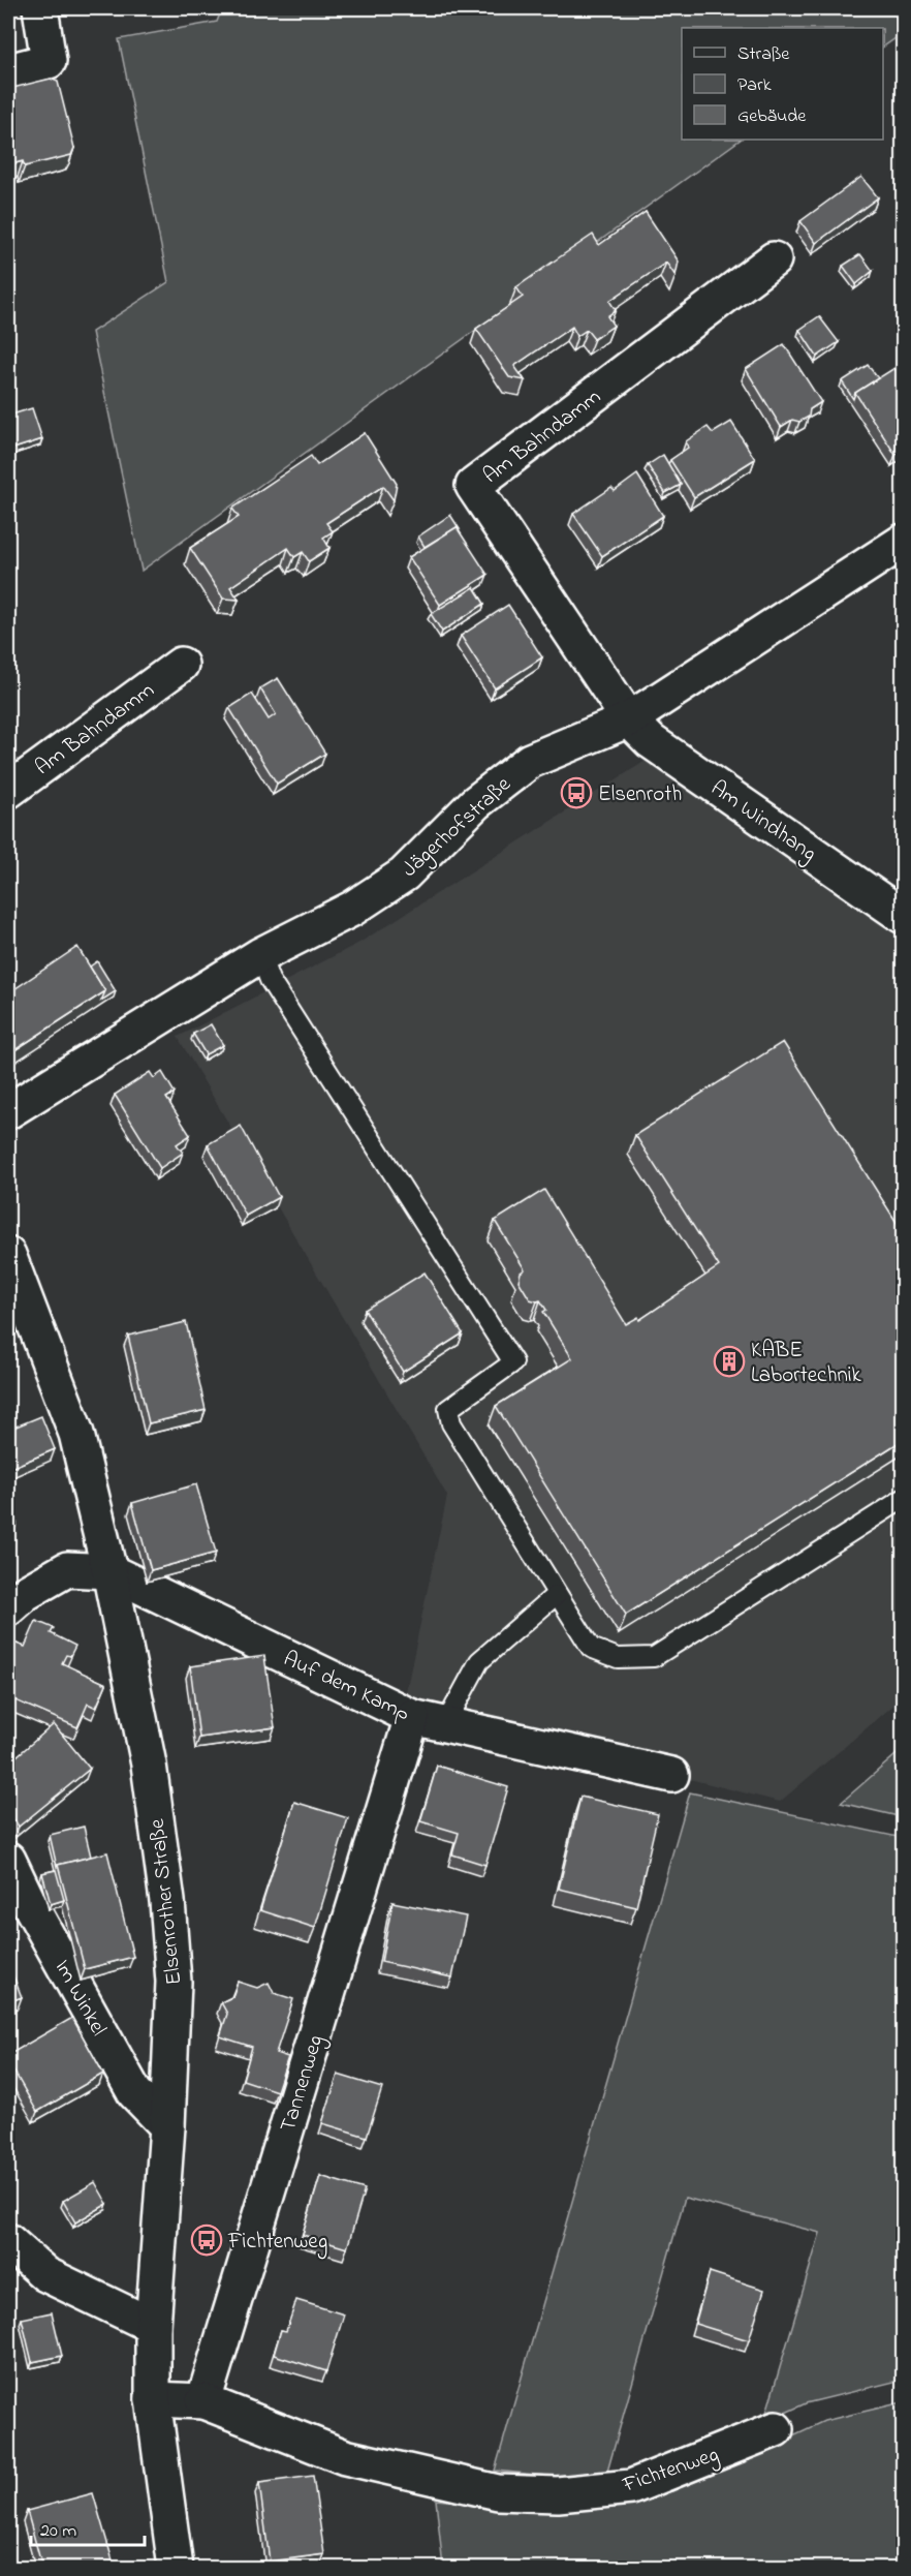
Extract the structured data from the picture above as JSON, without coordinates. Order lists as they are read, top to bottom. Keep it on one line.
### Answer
{"streets":{"street":["Am Bahndamm","Am Windhang","Jägerhofstraße","Auf dem Kamp","Elsenrother Straße","Im Winkel","Tannenweg","Fichtenweg"]},"crossings":[["Am Bahndamm","Am Windhang"],["Am Bahndamm","Jägerhofstraße"],["Am Windhang","Jägerhofstraße"],["Auf dem Kamp","Elsenrother Straße"],["Auf dem Kamp","Tannenweg"],["Elsenrother Straße","Im Winkel"],["Tannenweg","Fichtenweg"]],"places":{"bus stop":["Elsenroth","Fichtenweg"],"building":["KABE Labortechnik"]},"legend":["Straße","Park","Gebäude"],"scale_bar":"20 m"}
